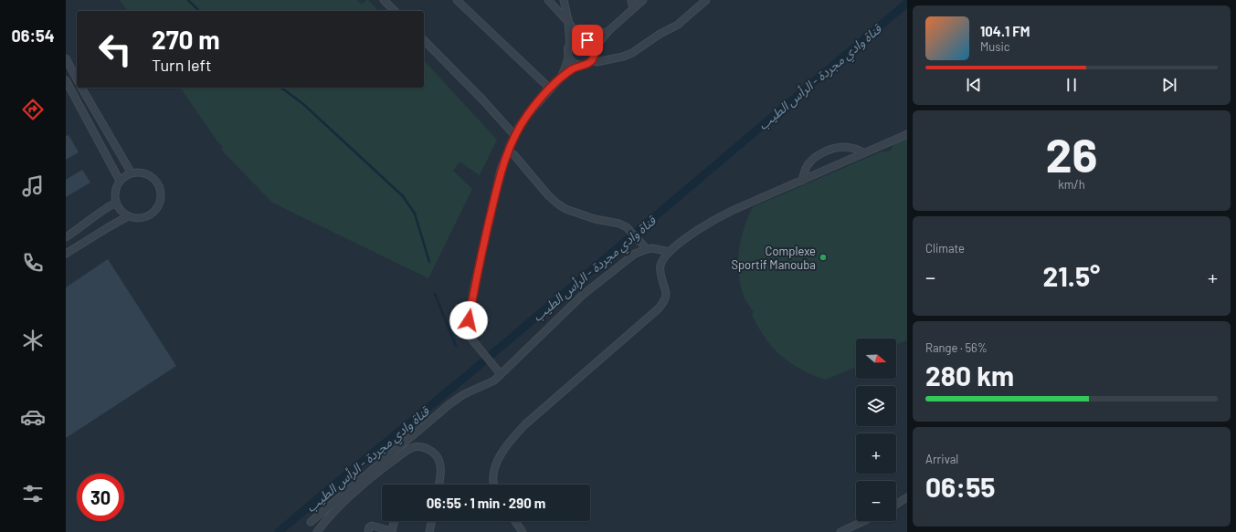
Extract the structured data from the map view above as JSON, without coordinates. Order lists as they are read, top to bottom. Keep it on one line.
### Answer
{"water":["قناة وادي مجردة - الرأس الطيب"],"places":["Complexe Sportif Manouba"],"north":"right","page":{"tabs":"06:54","turn":["270 m","Turn left"],"song":["104.1 FM","Music"],"tile":[["26","km/h"],"Climate",["Range · 56%","280 km"],["Arrival","06:55"]],"heat":["−","21.5°","+"],"map_buttons":["+","−"],"limit":"30","trip":"06:55 · 1 min · 290 m"}}
